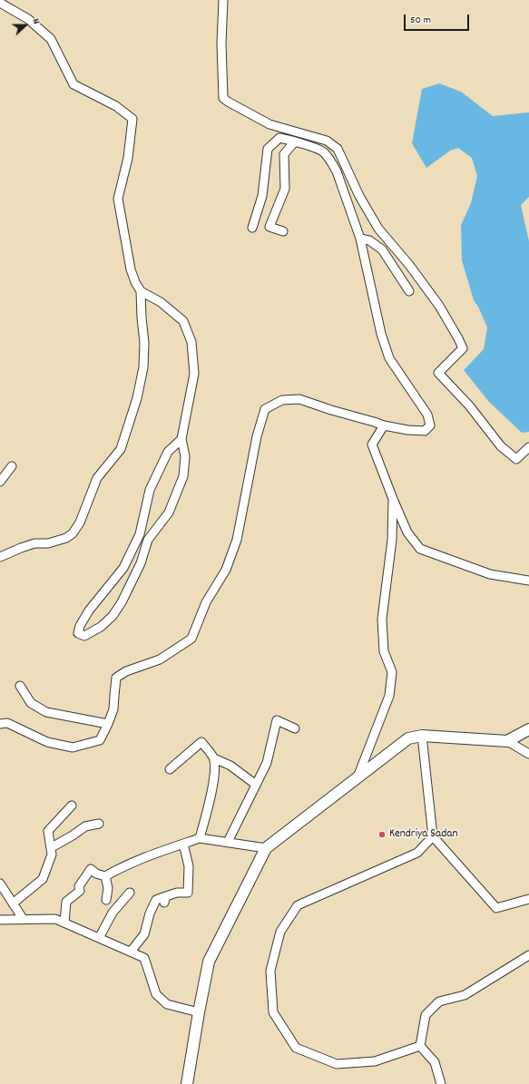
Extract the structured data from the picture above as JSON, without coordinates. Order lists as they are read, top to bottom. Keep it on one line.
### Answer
{"places":["Kendriya Sadan"],"scale_bar":"50 m","north":"right"}
